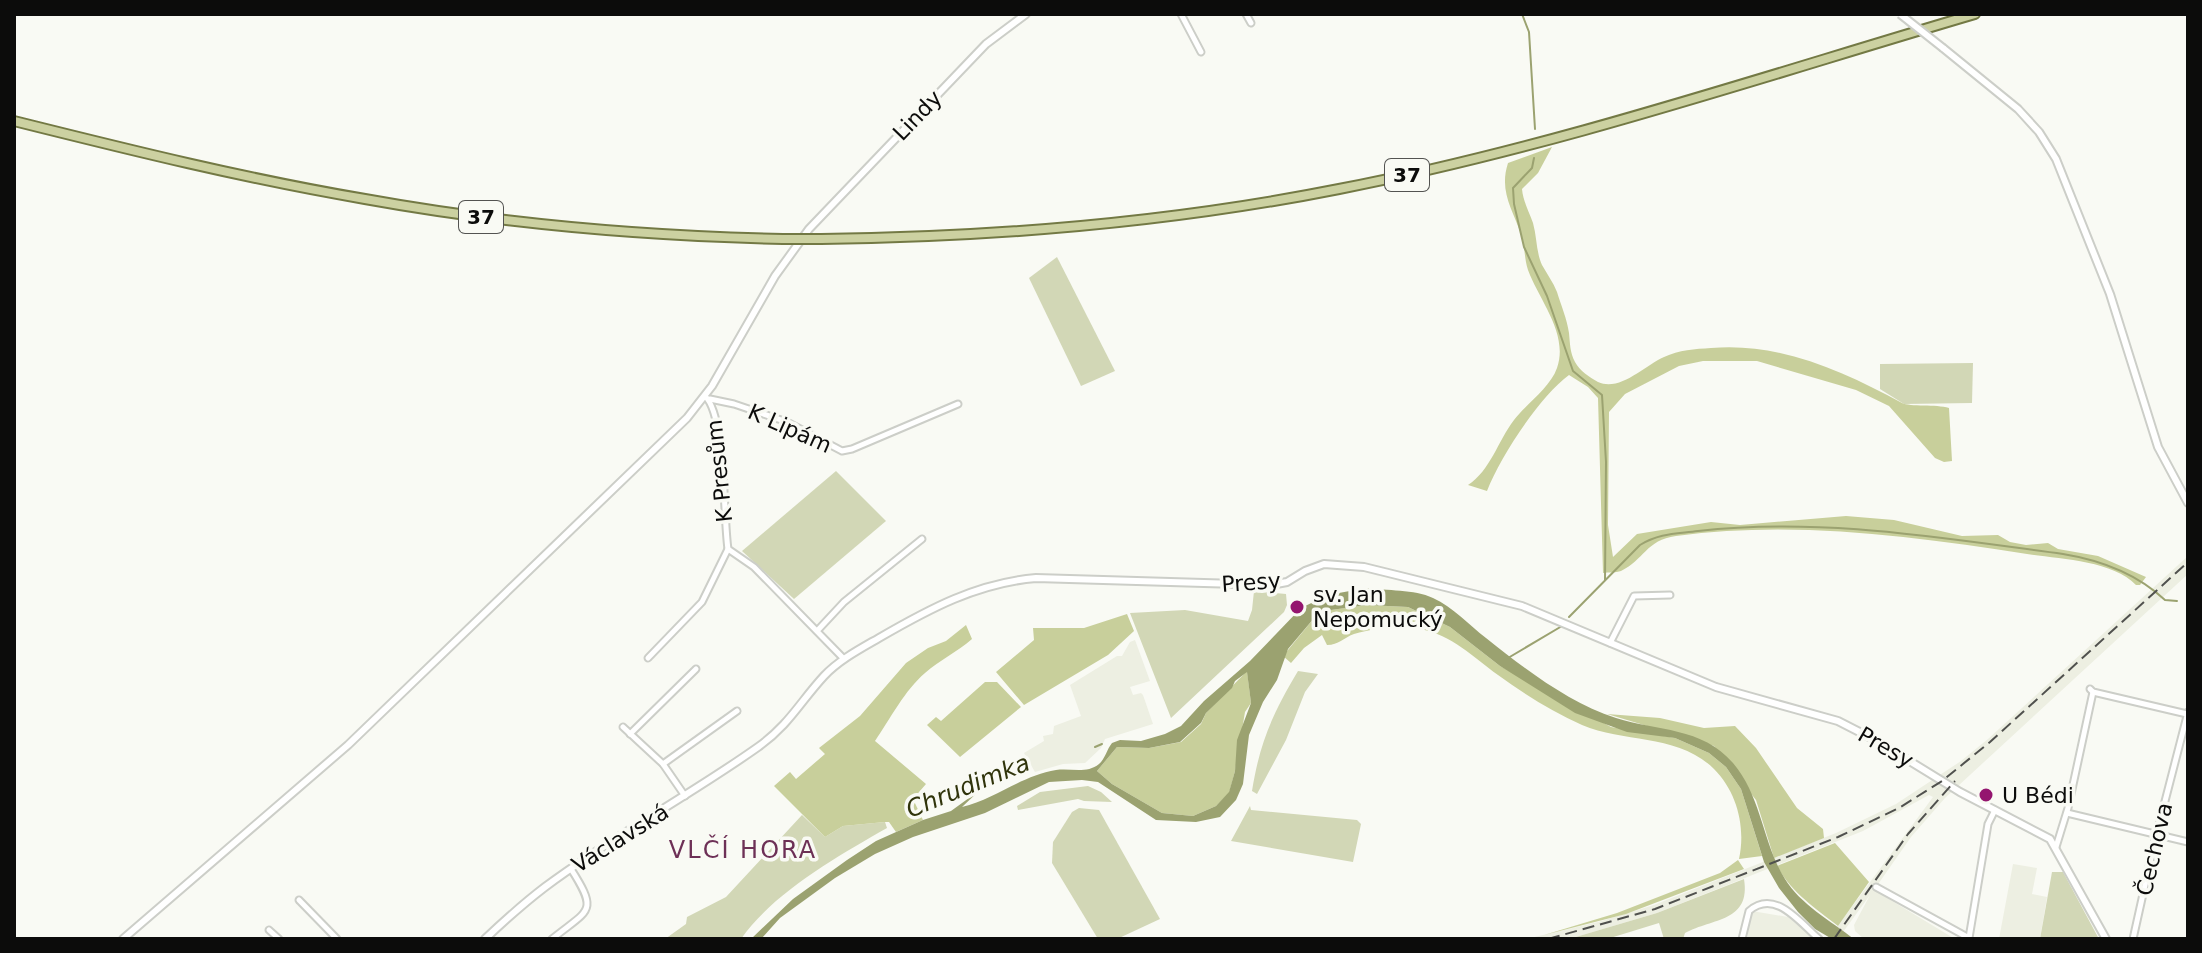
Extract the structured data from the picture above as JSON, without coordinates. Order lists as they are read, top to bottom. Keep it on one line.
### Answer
{"streets":{"main road":["37"],"street":["Lindy","K Lipám","K Presům","Presy","Václavská","Čechova"]},"crossings":[["Lindy","K Lipám"],["Lindy","K Presům"],["K Lipám","K Presům"],["K Presům","Presy"],["Presy","Václavská"]],"districts":["VLČÍ HORA"],"water":["Chrudimka"],"places":["sv. Jan Nepomucký","U Bédi"]}
